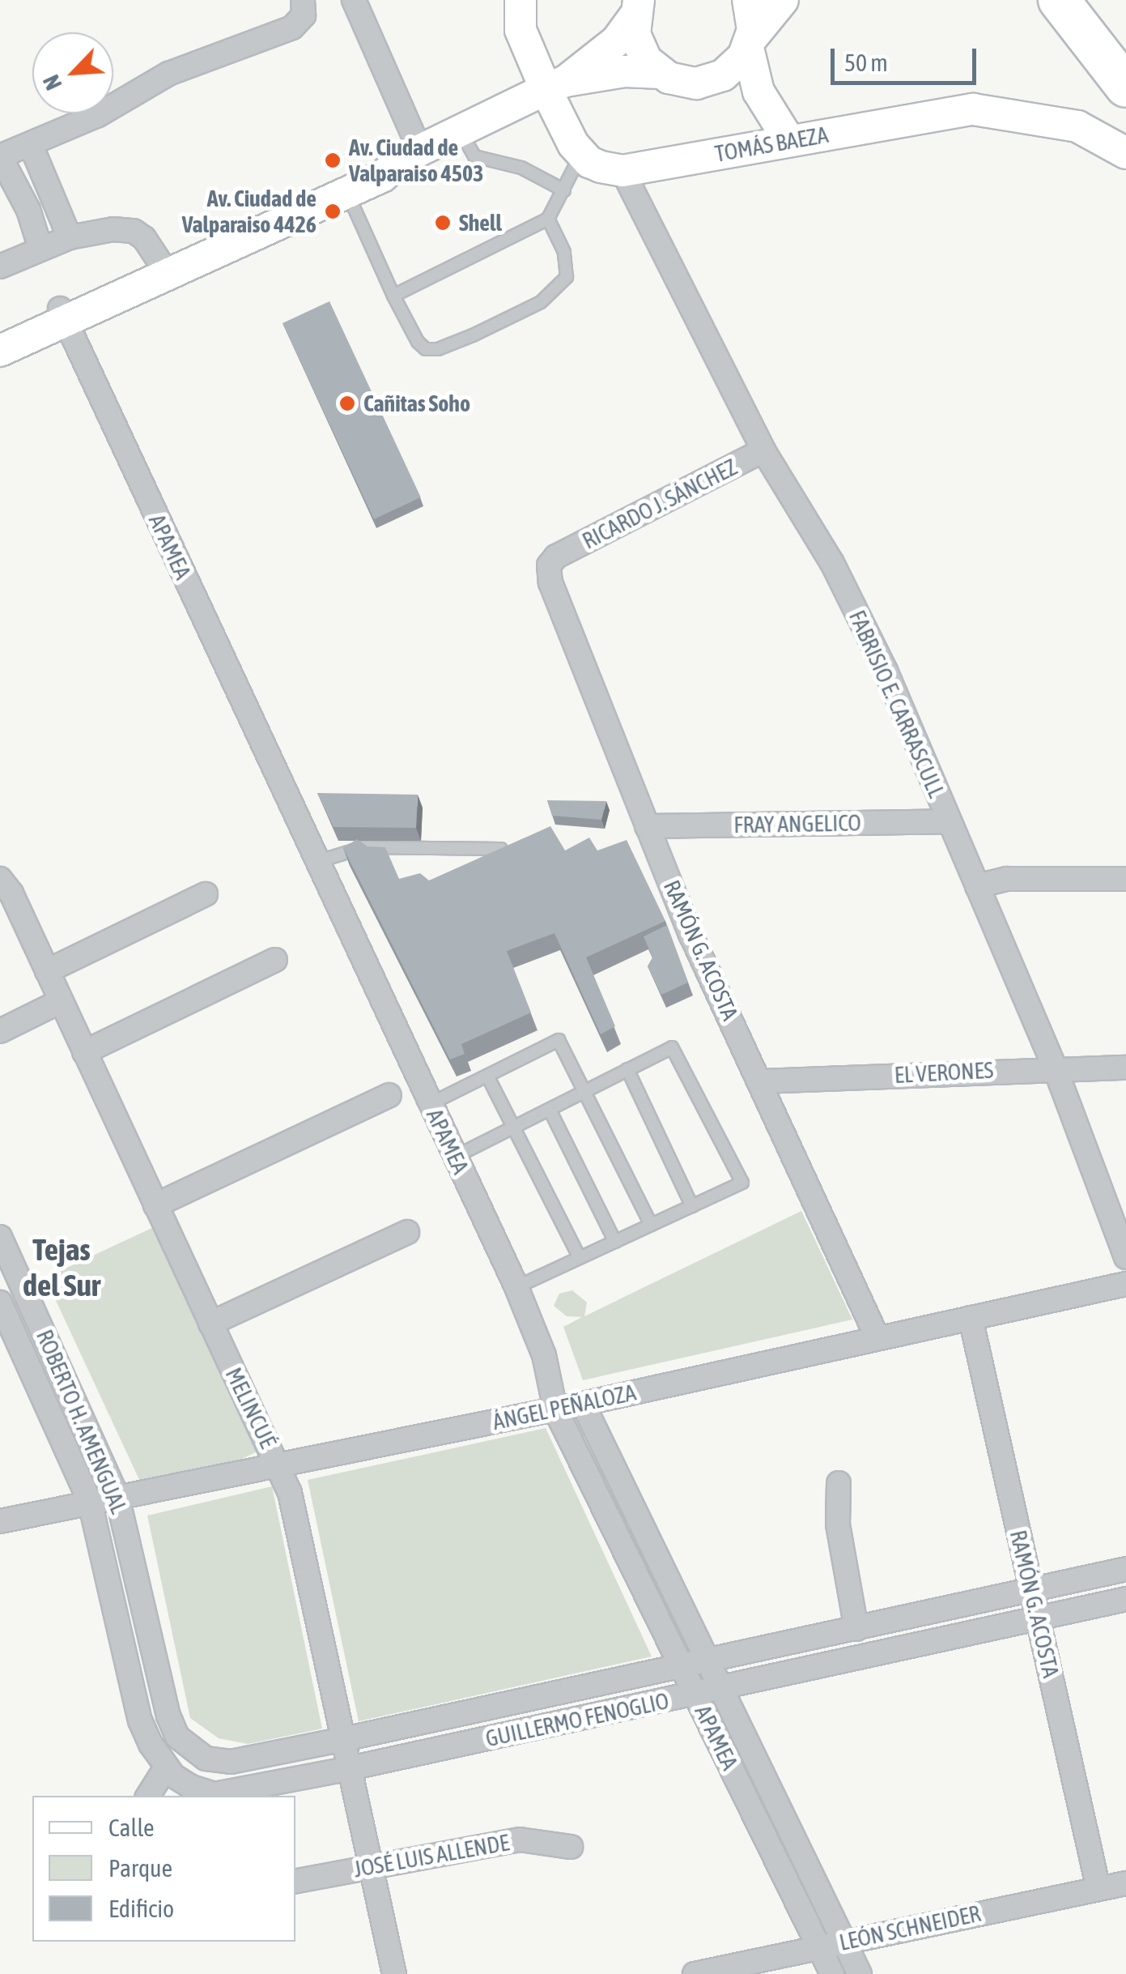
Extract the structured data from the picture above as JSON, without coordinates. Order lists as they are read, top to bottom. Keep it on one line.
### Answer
{"streets":{"main road":["TOMÁS BAEZA"],"street":["RICARDO J. SÁNCHEZ","APAMEA","FABRISIO E. CARRASCULL","FRAY ANGELICO","RAMÓN G. ACOSTA","EL VERONES","ÁNGEL PEÑALOZA","MELINCUÉ","ROBERTO H. AMENGUAL","GUILLERMO FENOGLIO","JOSÉ LUIS ALLENDE","LEÓN SCHNEIDER"]},"crossings":[["TOMÁS BAEZA","FABRISIO E. CARRASCULL"],["RICARDO J. SÁNCHEZ","FABRISIO E. CARRASCULL"],["RICARDO J. SÁNCHEZ","RAMÓN G. ACOSTA"],["APAMEA","ÁNGEL PEÑALOZA"],["APAMEA","GUILLERMO FENOGLIO"],["APAMEA","LEÓN SCHNEIDER"],["FABRISIO E. CARRASCULL","FRAY ANGELICO"],["FABRISIO E. CARRASCULL","EL VERONES"],["FRAY ANGELICO","RAMÓN G. ACOSTA"],["RAMÓN G. ACOSTA","EL VERONES"],["RAMÓN G. ACOSTA","ÁNGEL PEÑALOZA"],["RAMÓN G. ACOSTA","GUILLERMO FENOGLIO"],["RAMÓN G. ACOSTA","LEÓN SCHNEIDER"],["ÁNGEL PEÑALOZA","MELINCUÉ"],["ÁNGEL PEÑALOZA","ROBERTO H. AMENGUAL"],["MELINCUÉ","GUILLERMO FENOGLIO"],["MELINCUÉ","JOSÉ LUIS ALLENDE"],["ROBERTO H. AMENGUAL","GUILLERMO FENOGLIO"]],"districts":["Tejas del Sur"],"places":["Av. Ciudad de Valparaiso 4503","Av. Ciudad de Valparaiso 4426","Shell","Cañitas Soho"],"legend":["Calle","Parque","Edificio"],"scale_bar":"50 m","north":"bottom left"}
